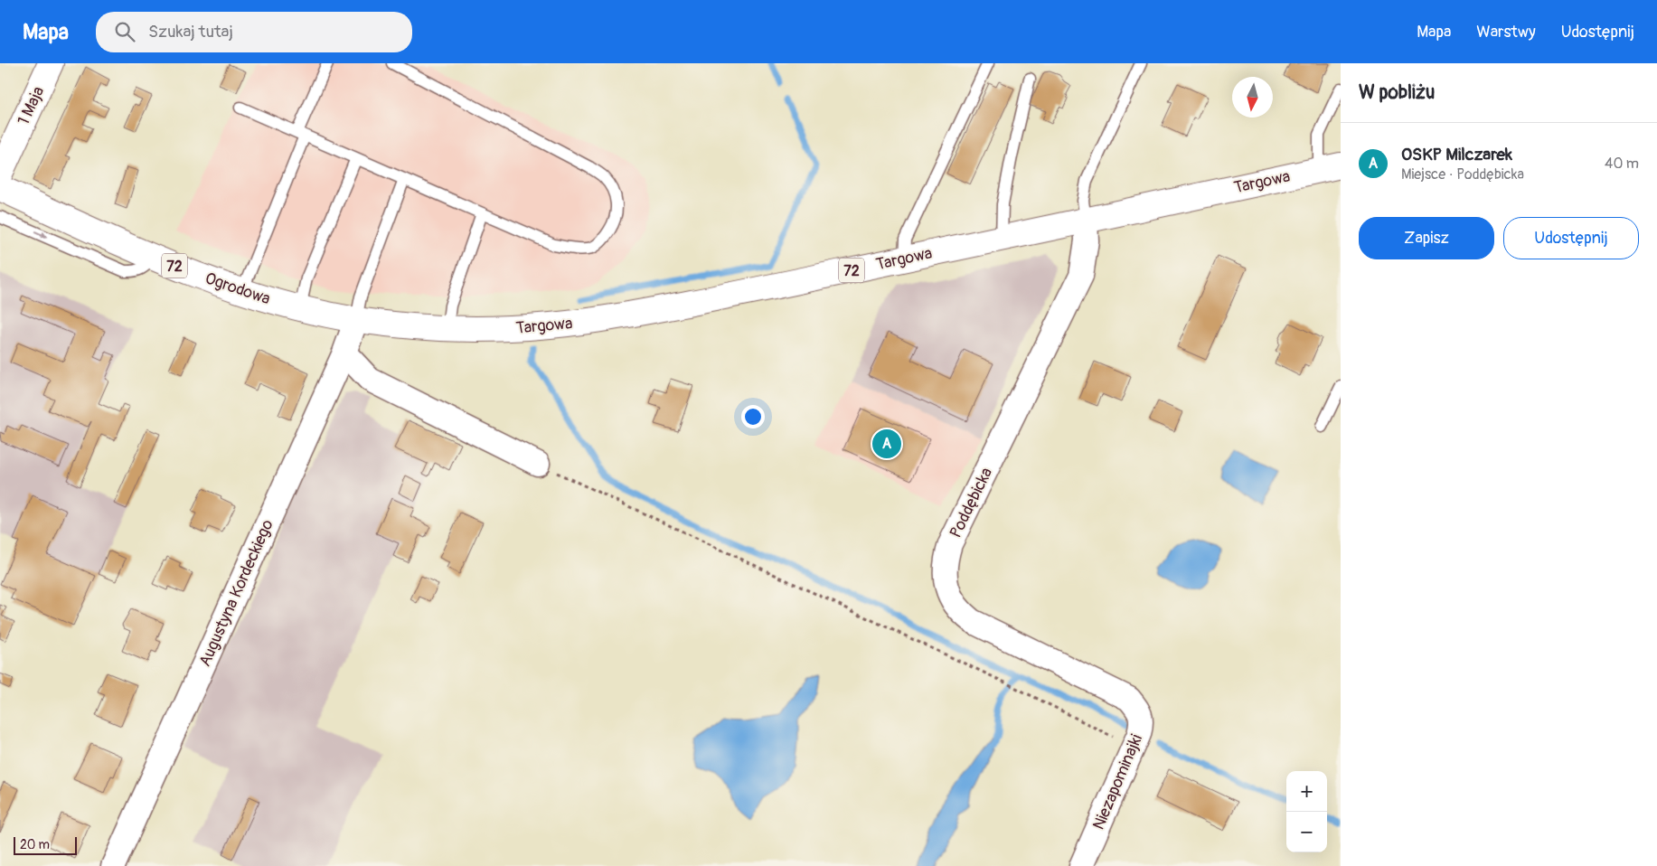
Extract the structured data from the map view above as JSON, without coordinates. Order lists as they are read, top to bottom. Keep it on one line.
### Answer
{"streets":{"main road":["1 Maja","Targowa","72","Ogrodowa"],"street":["Poddębicka","Augustyna Kordeckiego","Niezapominajki"]},"crossings":[["Targowa","Ogrodowa"],["Targowa","Poddębicka"],["Targowa","Augustyna Kordeckiego"],["Ogrodowa","Augustyna Kordeckiego"],["Poddębicka","Niezapominajki"]],"scale_bar":"20 m","north":"bottom","page":{"header":"Mapa","search":"Szukaj tutaj","nav":["Mapa","Warstwy","Udostępnij"],"heading":"W pobliżu","list":[{"mark":"A","name":"OSKP Milczarek","note":"Miejsce · Poddębicka","value":"40 m"}],"buttons":["Zapisz","Udostępnij"],"pins":"A","map_buttons":["+","−"],"scale":"20 m"}}
